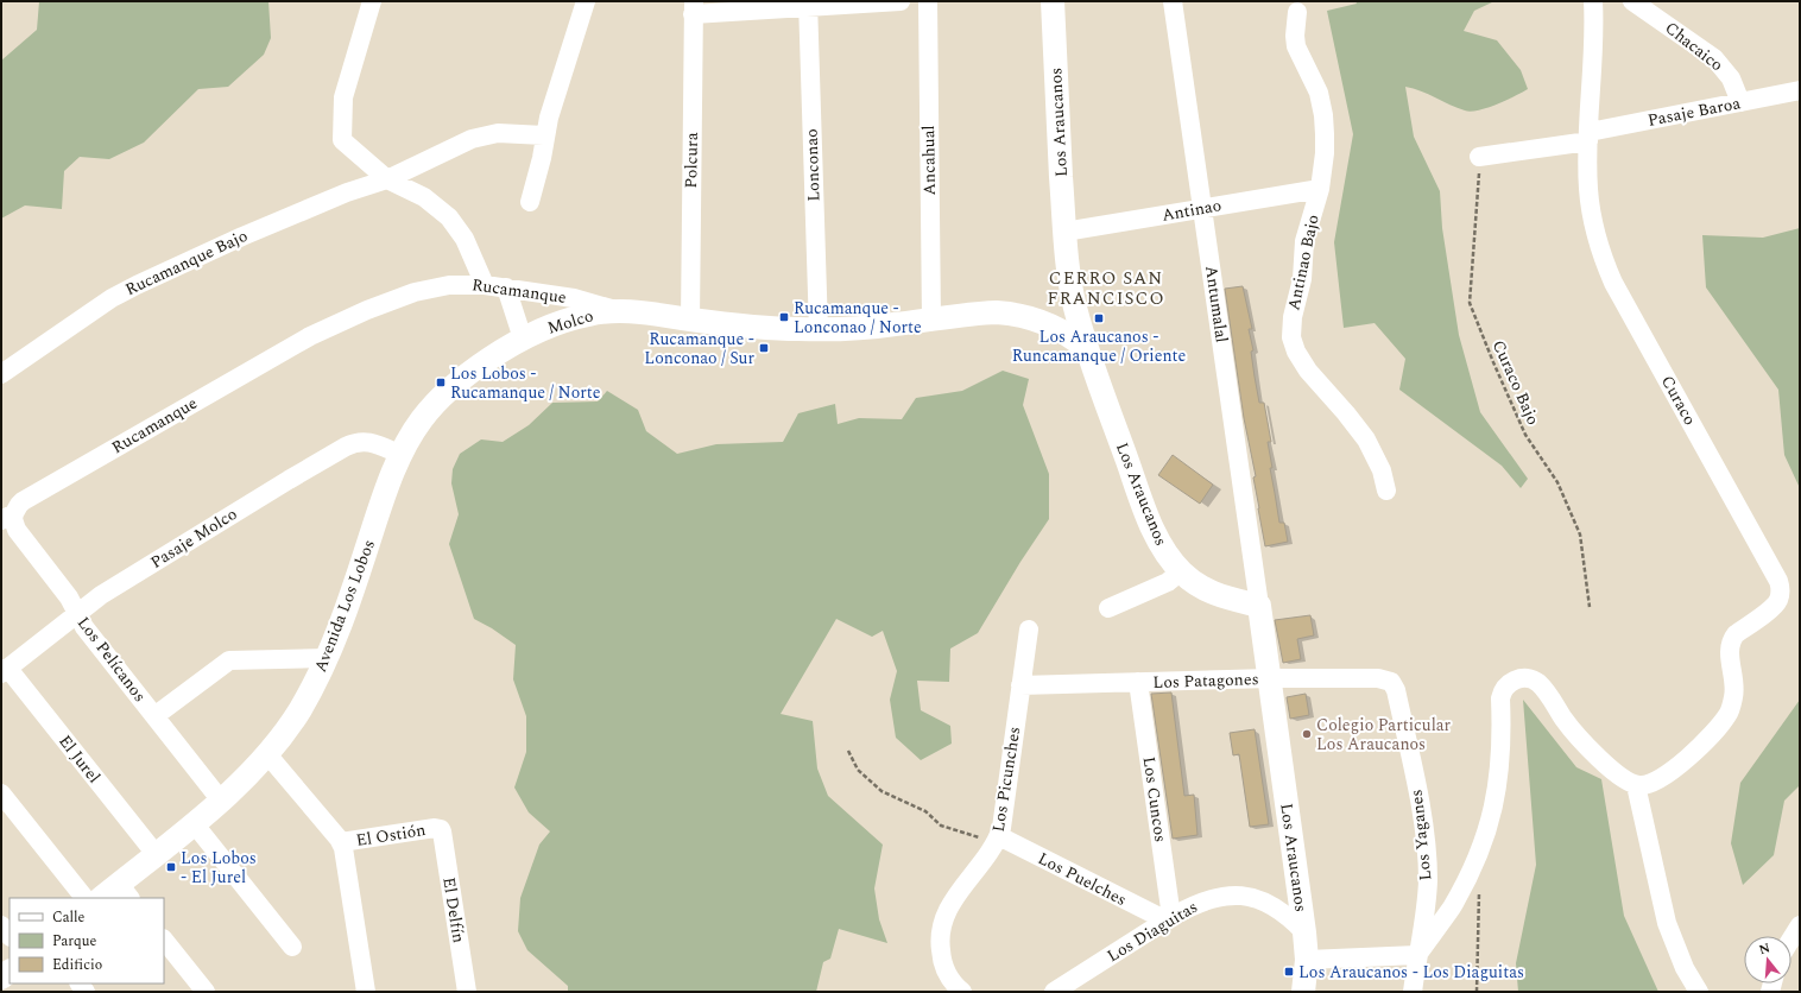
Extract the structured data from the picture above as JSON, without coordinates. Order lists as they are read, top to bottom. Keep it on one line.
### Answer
{"streets":{"street":["Chacaico","Pasaje Baroa","Los Araucanos","Polcura","Ancahual","Lonconao","Antinao","Rucamanque Bajo","Antinao Bajo","Rucamanque","Antumalal","Molco","Curaco","Pasaje Molco","Avenida Los Lobos","Los Pelícanos","Los Patagones","El Jurel","Los Picunches","Los Cuncos","El Ostión","Los Yaganes","Los Puelches","El Delfín","Los Diaguitas"],"path":["Curaco Bajo"]},"crossings":[["Chacaico","Pasaje Baroa"],["Pasaje Baroa","Curaco Bajo"],["Pasaje Baroa","Curaco"],["Los Araucanos","Antinao"],["Los Araucanos","Rucamanque"],["Los Araucanos","Antumalal"],["Los Araucanos","Los Patagones"],["Los Araucanos","Los Diaguitas"],["Polcura","Rucamanque"],["Ancahual","Rucamanque"],["Lonconao","Rucamanque"],["Antinao","Antinao Bajo"],["Antinao","Antumalal"],["Rucamanque","Molco"],["Rucamanque","Los Pelícanos"],["Molco","Avenida Los Lobos"],["Pasaje Molco","Avenida Los Lobos"],["Pasaje Molco","Los Pelícanos"],["Pasaje Molco","El Jurel"],["Avenida Los Lobos","Los Pelícanos"],["Avenida Los Lobos","El Jurel"],["Los Patagones","Los Picunches"],["Los Patagones","Los Cuncos"],["Los Patagones","Los Yaganes"],["Los Picunches","Los Puelches"],["Los Cuncos","Los Puelches"],["Los Cuncos","Los Diaguitas"],["El Ostión","El Delfín"],["Los Puelches","Los Diaguitas"]],"districts":["CERRO SAN FRANCISCO"],"places":{"transit":["Rucamanque - Lonconao / Norte","Los Araucanos - Runcamanque / Oriente","Rucamanque - Lonconao / Sur","Los Lobos - Rucamanque / Norte","Los Lobos - El Jurel","Los Araucanos - Los Diaguitas"],"other":["Colegio Particular Los Araucanos"]},"legend":["Calle","Parque","Edificio"],"north":"top"}
